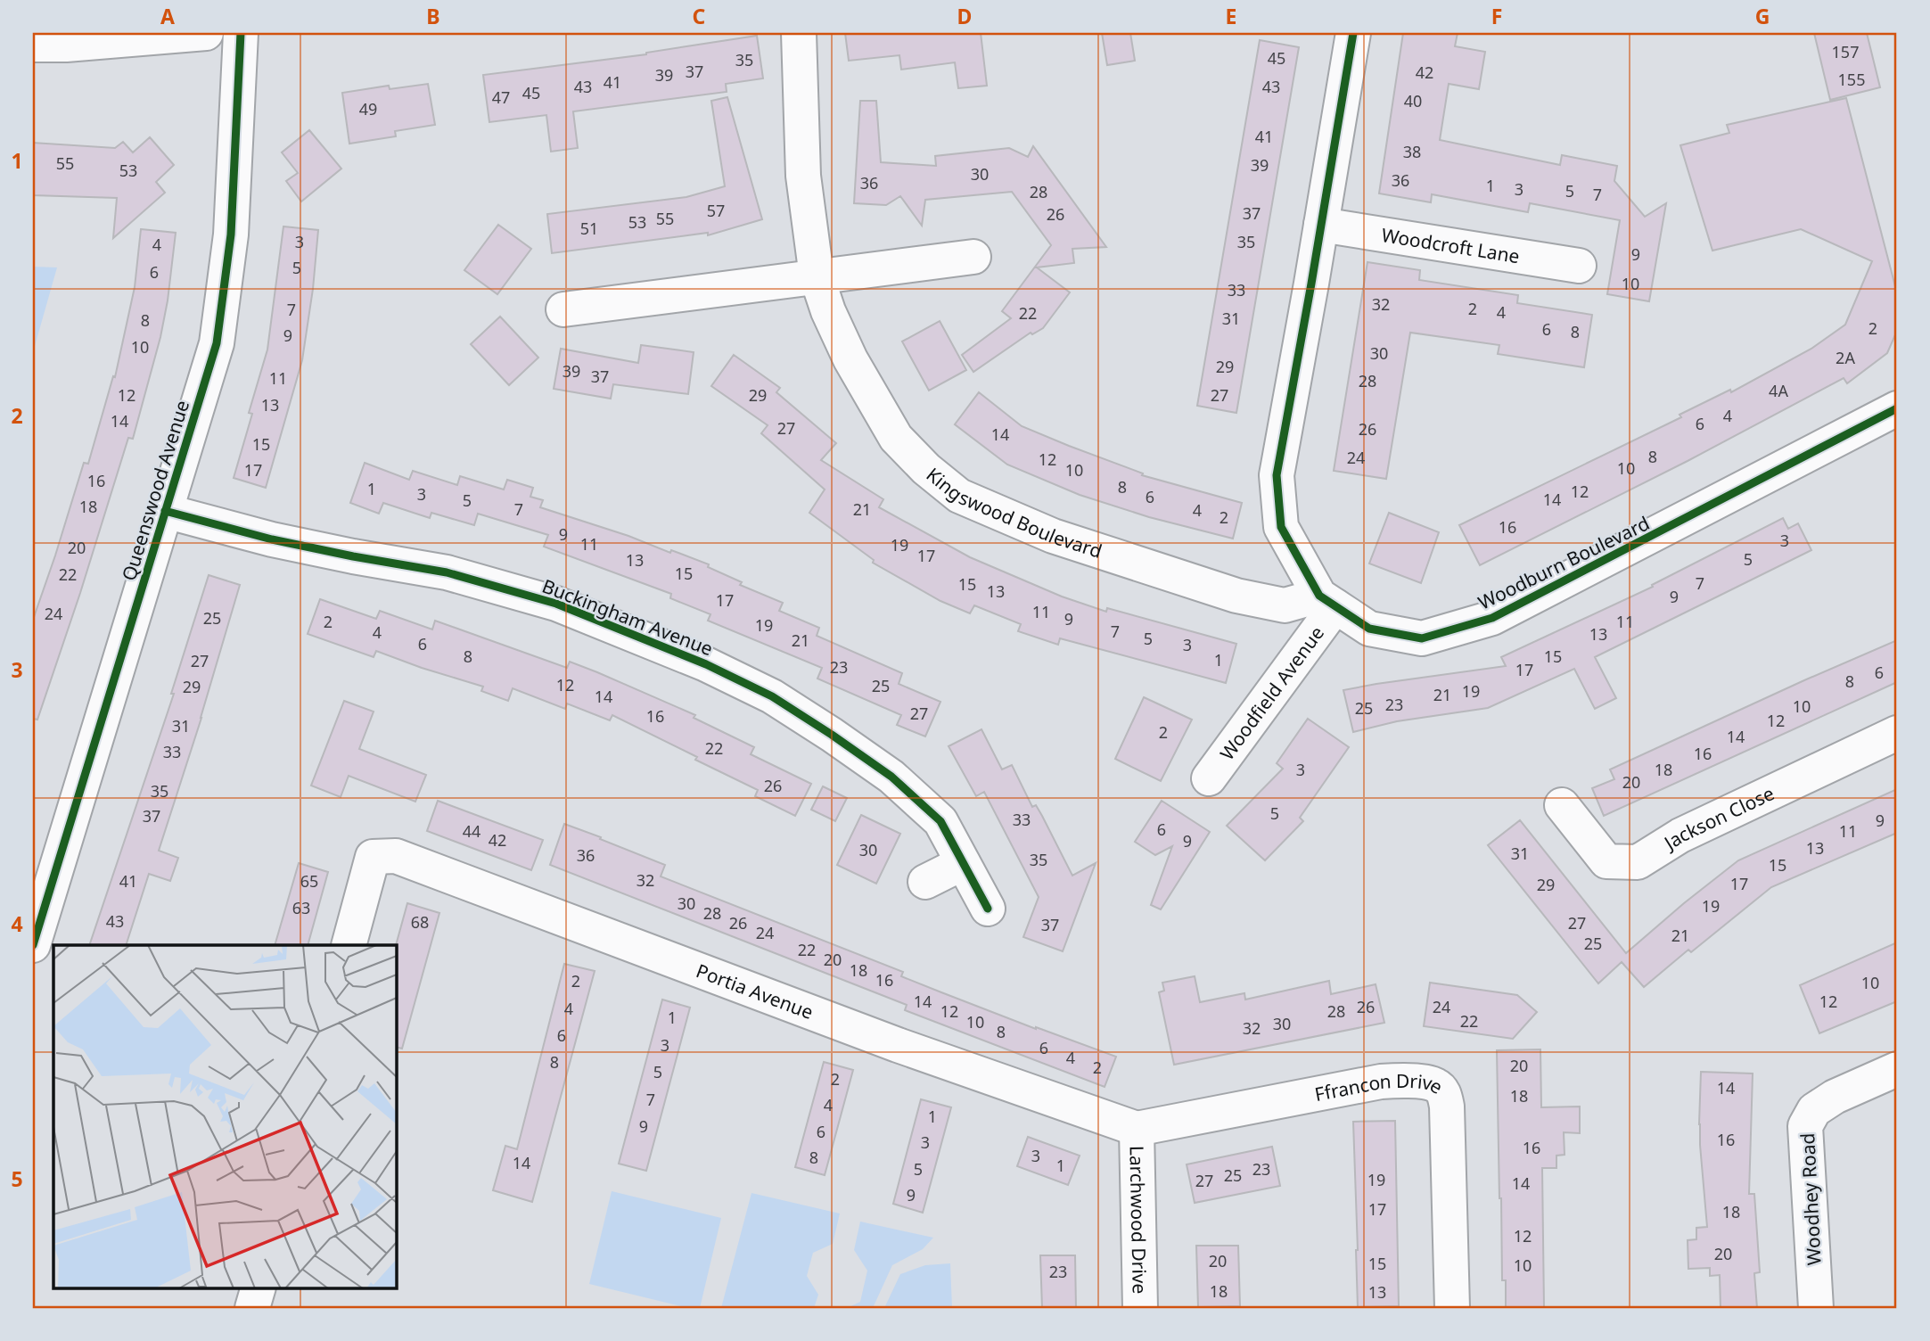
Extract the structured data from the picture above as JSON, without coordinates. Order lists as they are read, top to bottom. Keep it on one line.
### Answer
{"streets":{"street":["Woodcroft Lane","Queenswood Avenue","Kingswood Boulevard","Woodburn Boulevard","Buckingham Avenue","Woodfield Avenue","Jackson Close","Portia Avenue","Ffrancon Drive","Woodhey Road","Larchwood Drive"]},"crossings":[["Woodcroft Lane","Woodburn Boulevard"],["Queenswood Avenue","Buckingham Avenue"],["Kingswood Boulevard","Woodburn Boulevard"],["Kingswood Boulevard","Woodfield Avenue"],["Woodburn Boulevard","Woodfield Avenue"],["Portia Avenue","Ffrancon Drive"],["Portia Avenue","Larchwood Drive"],["Ffrancon Drive","Larchwood Drive"]],"house_numbers":["157","45","35","37","42","39","155","41","43","43","45","47","40","49","41","38","55","39","53","30","36","36","1","3","5","28","7","57","37","26","55","53","51","3","35","4","9","5","6","10","33","32","2","7","4","22","31","8","2","6","8","9","10","30","2A","29","39","37","11","28","4A","12","29","27","13","4","14","6","27","26","14","15","8","24","12","10","17","10","16","8","1","12","3","6","14","5","18","7","21","4","2","16","9","3","11","19","20","17","5","13","15","22","7","15","13","9","17","11","24","25","9","2","11","19","7","4","13","5","21","6","3","8","15","1","27","23","17","6","8","12","25","29","19","21","14","23","10","25","27","16","12","31","2","14","22","33","16","3","18","20","26","35","5","37","33","9","6","44","11","42","9","13","30","31","36","35","15","32","41","65","17","29","30","19","63","28","43","68","26","27","37","24","21","25","22","20","18","16","2","10","14","12","26","24","4","12","28","1","22","10","30","32","8","6","3","6","4","8","20","2","5","2","14","18","7","4","1","9","6","16","3","16","3","8","14","1","5","23","25","19","27","14","9","17","18","12","20","20","15","10","23","18","13"],"grid":{"columns":["A","B","C","D","E","F","G"],"rows":["1","2","3","4","5"]}}
